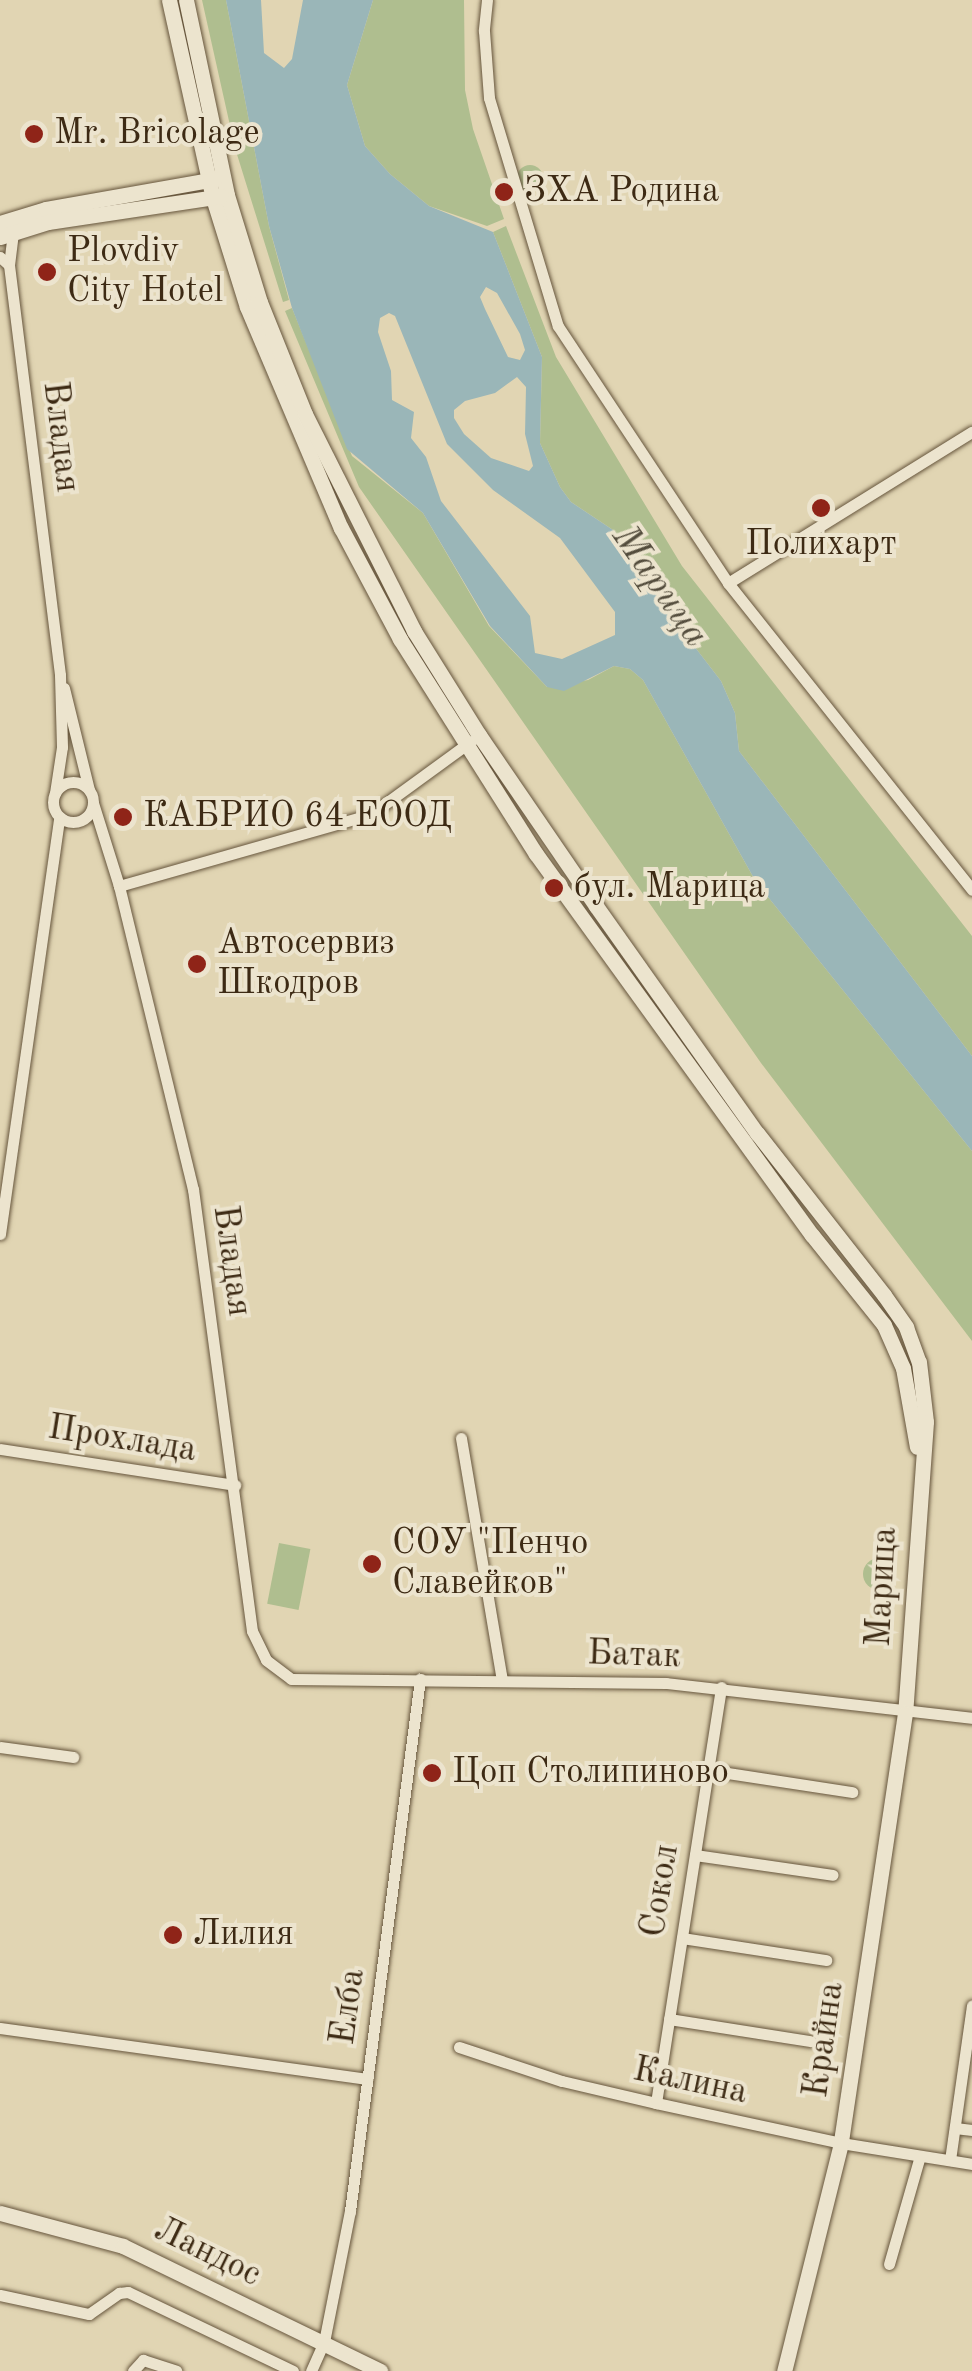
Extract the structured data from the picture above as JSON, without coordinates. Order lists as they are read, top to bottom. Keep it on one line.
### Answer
{"streets":{"street":["Владая","Прохлада","Марица","Батак","Сокол","Елба","Крайна","Калина","Ландос"]},"crossings":[["Владая","Прохлада"],["Владая","Батак"],["Марица","Батак"],["Марица","Крайна"],["Батак","Сокол"],["Батак","Елба"],["Батак","Крайна"],["Сокол","Калина"],["Елба","Ландос"],["Крайна","Калина"]],"water":["Марица"],"places":["Mr. Bricolage","ЗХА Родина","Plovdiv City Hotel","Полихарт","КАБРИО 64 ЕООД","бул. Марица","Автосервиз Шкодров","СОУ \"Пенчо Славейков\"","Цоп Столипиново","Лилия"]}
